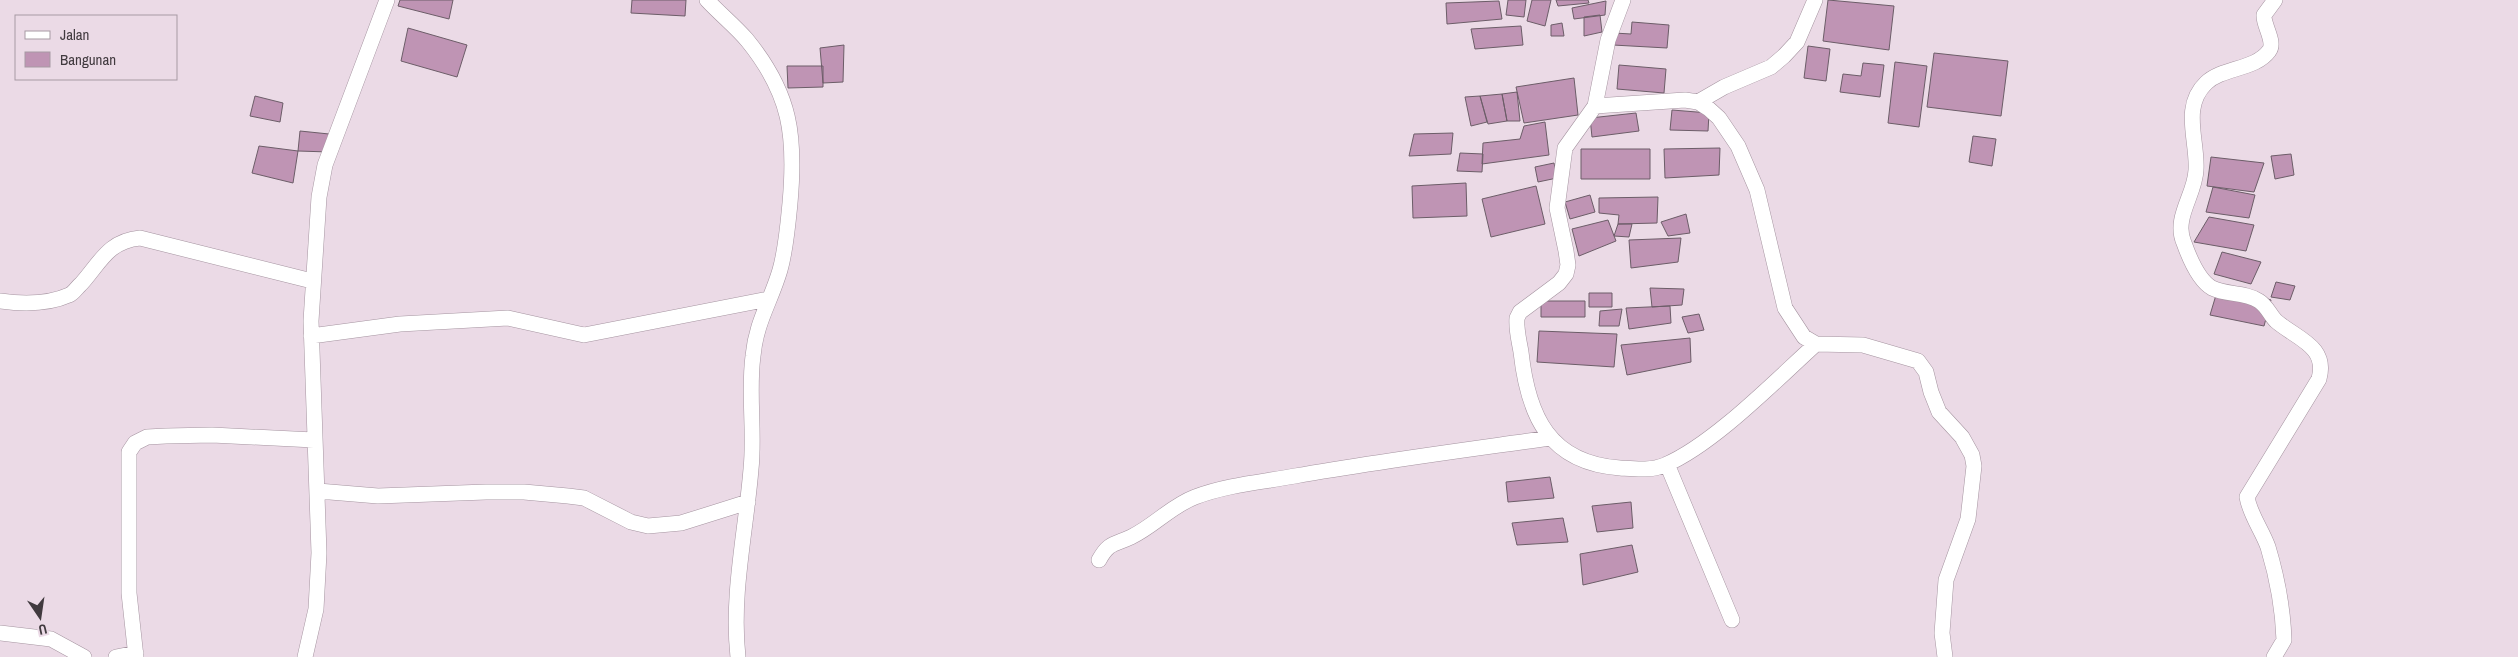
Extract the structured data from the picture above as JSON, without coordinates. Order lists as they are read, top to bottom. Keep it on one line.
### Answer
{"legend":["Jalan","Bangunan"],"north":"bottom"}
